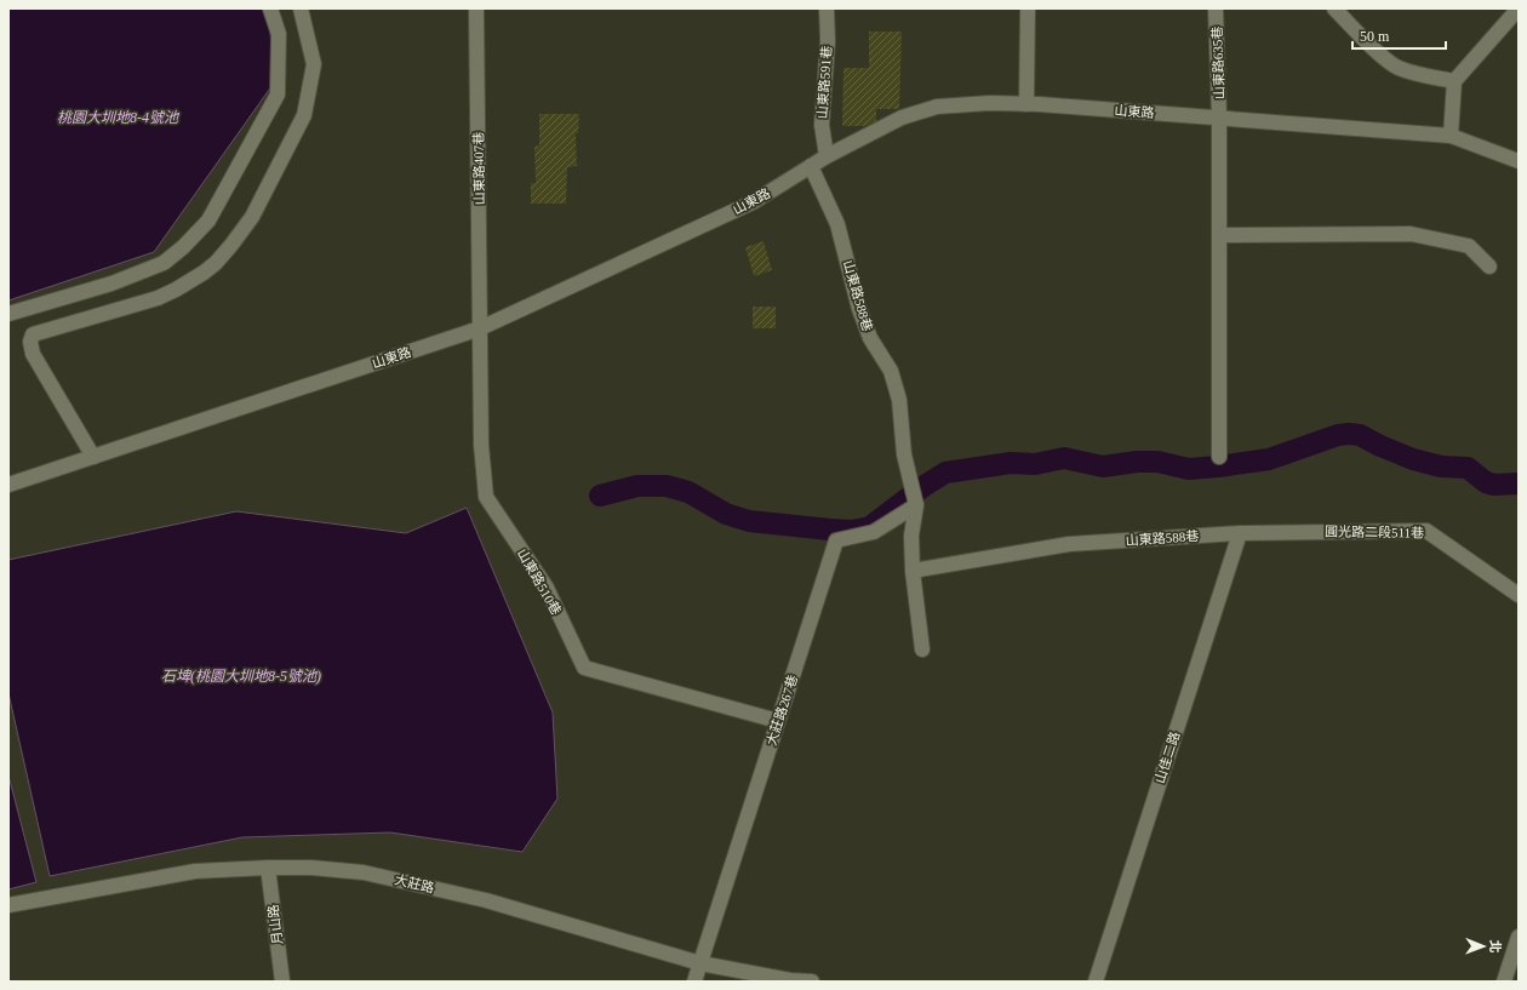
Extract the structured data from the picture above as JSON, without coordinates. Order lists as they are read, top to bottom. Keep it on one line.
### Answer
{"streets":{"street":["山東路635巷","山東路591巷","山東路","山東路407巷","山東路588巷","圓光路二段511巷","山東路510巷","大莊路267巷","山佳二路","大莊路","月山路"]},"crossings":[["山東路635巷","山東路"],["山東路591巷","山東路"],["山東路","山東路407巷"],["山東路","山東路588巷"],["山東路","山東路510巷"],["山東路407巷","山東路510巷"],["山東路588巷","圓光路二段511巷"],["山東路588巷","大莊路267巷"],["山東路588巷","山佳二路"],["圓光路二段511巷","山佳二路"],["山東路510巷","大莊路267巷"],["大莊路267巷","大莊路"],["大莊路","月山路"]],"water":["桃園大圳地8-4號池","石埤(桃園大圳地8-5號池)"],"scale_bar":"50 m","north":"right"}
